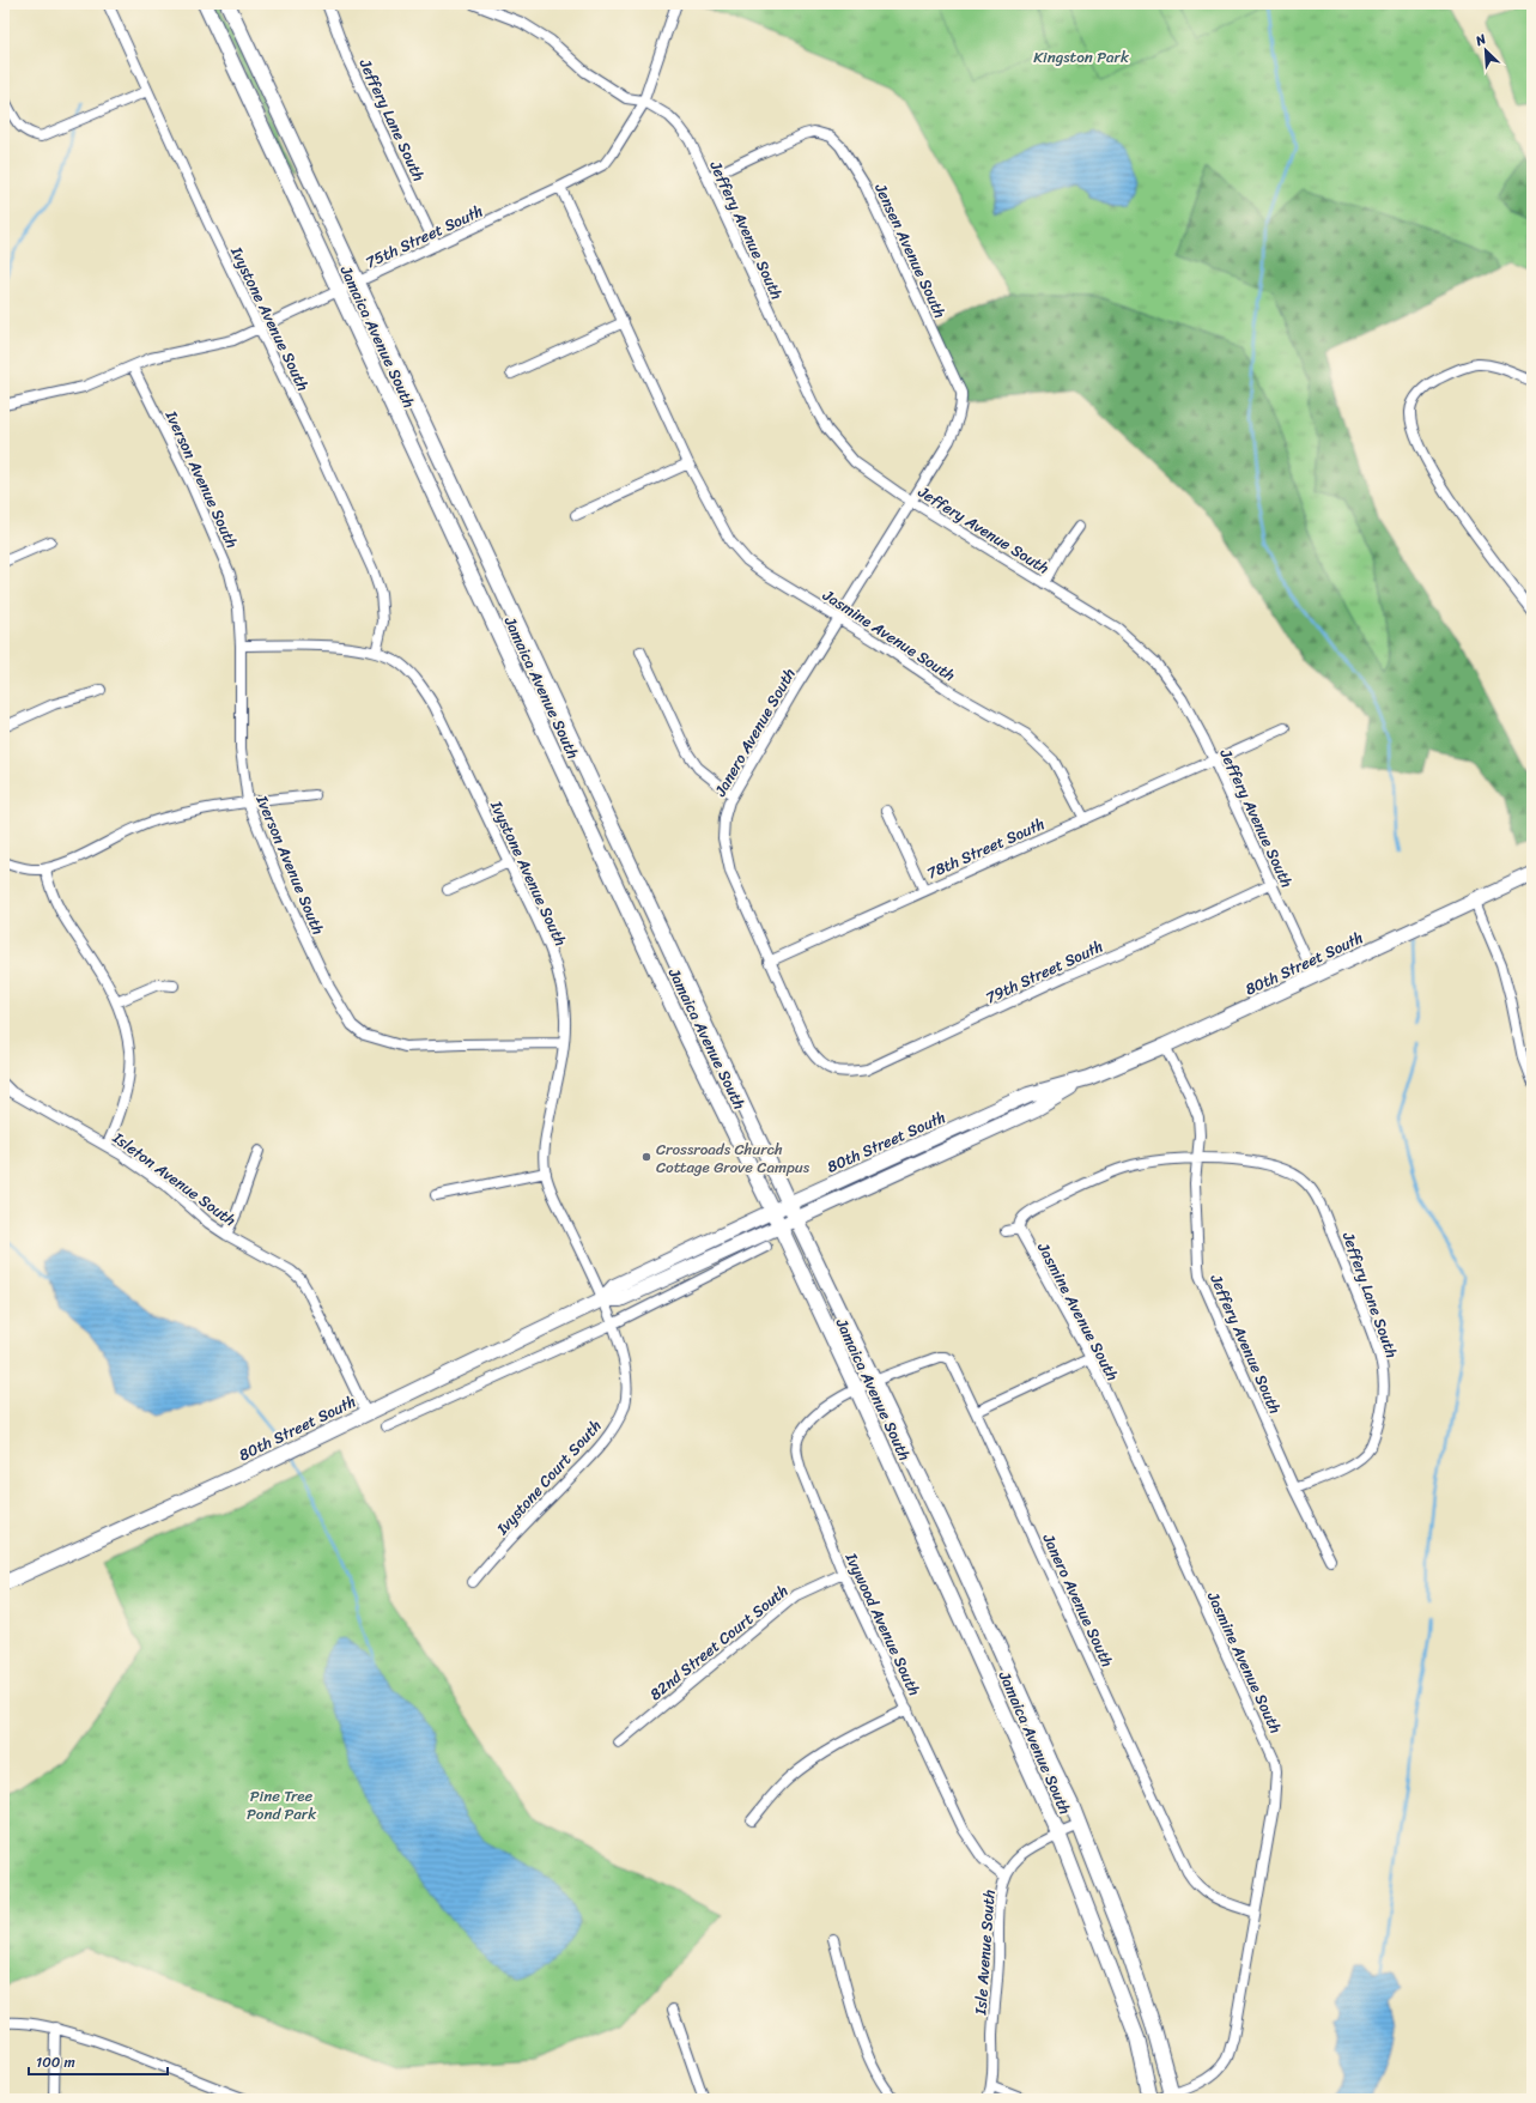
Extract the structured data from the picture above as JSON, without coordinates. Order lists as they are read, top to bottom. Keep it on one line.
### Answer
{"streets":{"main road":["Jamaica Avenue South","80th Street South"],"street":["Jeffery Lane South","Jeffery Avenue South","75th Street South","Jensen Avenue South","Ivystone Avenue South","Iverson Avenue South","Jasmine Avenue South","Janero Avenue South","78th Street South","79th Street South","Isleton Avenue South","Ivystone Court South","Ivywood Avenue South","82nd Street Court South","Isle Avenue South"]},"crossings":[["Jeffery Lane South","Jeffery Avenue South"],["Jeffery Lane South","75th Street South"],["Jeffery Lane South","Jasmine Avenue South"],["Jeffery Avenue South","75th Street South"],["Jeffery Avenue South","Jensen Avenue South"],["Jeffery Avenue South","Janero Avenue South"],["Jeffery Avenue South","78th Street South"],["Jeffery Avenue South","80th Street South"],["Jeffery Avenue South","79th Street South"],["75th Street South","Ivystone Avenue South"],["75th Street South","Jamaica Avenue South"],["75th Street South","Iverson Avenue South"],["75th Street South","Jasmine Avenue South"],["Jensen Avenue South","Janero Avenue South"],["Ivystone Avenue South","Iverson Avenue South"],["Ivystone Avenue South","80th Street South"],["Ivystone Avenue South","Ivystone Court South"],["Jamaica Avenue South","Jasmine Avenue South"],["Jamaica Avenue South","Janero Avenue South"],["Jamaica Avenue South","80th Street South"],["Jamaica Avenue South","Ivywood Avenue South"],["Jamaica Avenue South","Isle Avenue South"],["Jasmine Avenue South","Janero Avenue South"],["Jasmine Avenue South","78th Street South"],["Janero Avenue South","78th Street South"],["Janero Avenue South","79th Street South"],["Janero Avenue South","Ivywood Avenue South"],["80th Street South","Isleton Avenue South"],["80th Street South","Ivystone Court South"],["Ivywood Avenue South","82nd Street Court South"],["Ivywood Avenue South","Isle Avenue South"]],"parks":["Kingston Park","Pine Tree Pond Park"],"places":["Crossroads Church Cottage Grove Campus"],"scale_bar":"100 m","north":"top left"}
